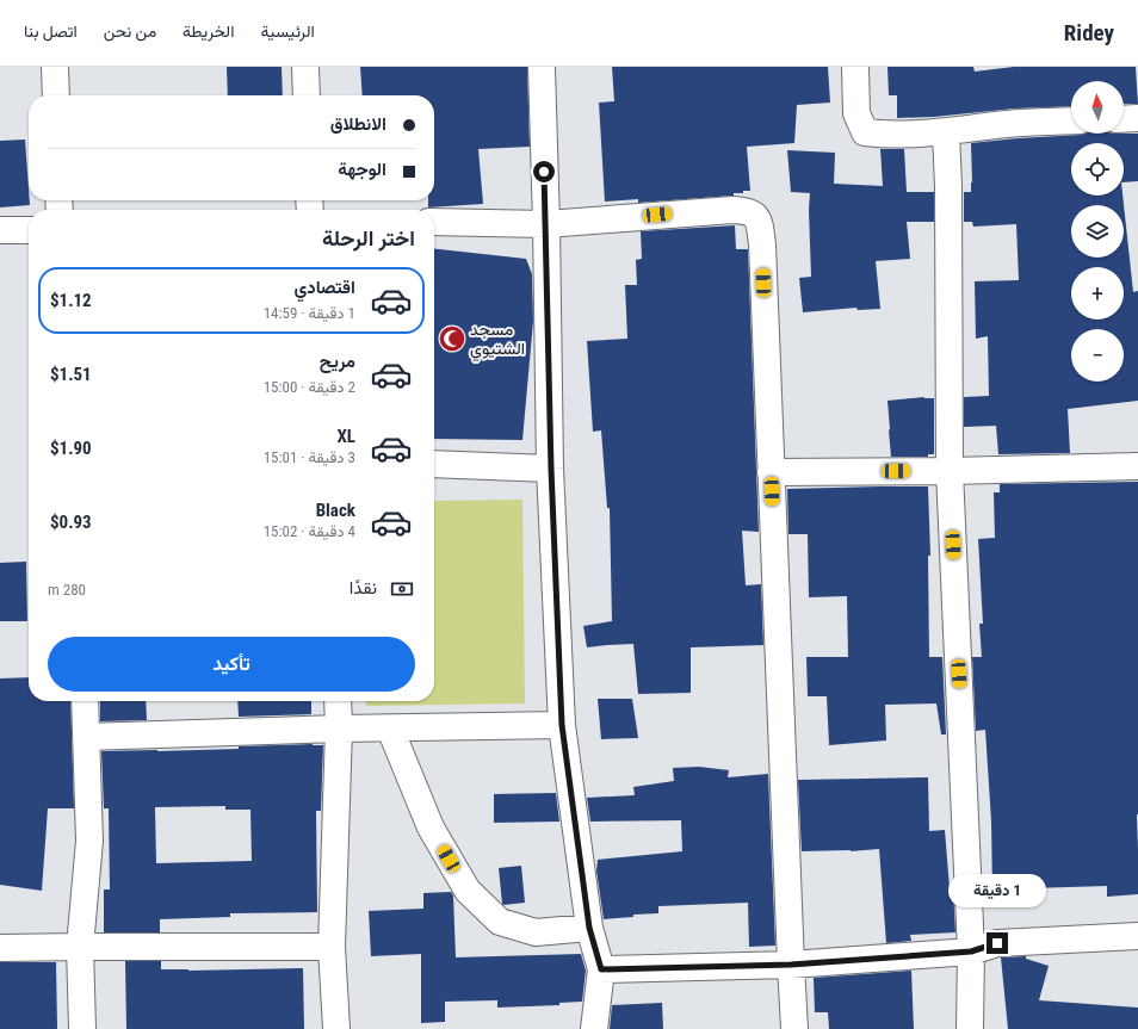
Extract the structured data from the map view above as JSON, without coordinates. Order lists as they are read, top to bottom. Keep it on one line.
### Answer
{"places":{"mosque":["مسجد الشتيوي"]},"north":"top","page":{"header":"Ridey","nav":["الرئيسية","الخريطة","من نحن","اتصل بنا"],"map_buttons":["+","−"],"banner":["الانطلاق","الوجهة"],"heading":"اختر الرحلة","list":[{"name":"اقتصادي","note":"1 دقيقة · 14:59","value":"$1.12"},{"name":"مريح","note":"2 دقيقة · 15:00","value":"$1.51"},{"name":"XL","note":"3 دقيقة · 15:01","value":"$1.90"},{"name":"Black","note":"4 دقيقة · 15:02","value":"$0.93"}],"pay":["نقدًا","280 m"],"buttons":"تأكيد","bubble":"1 دقيقة"}}
